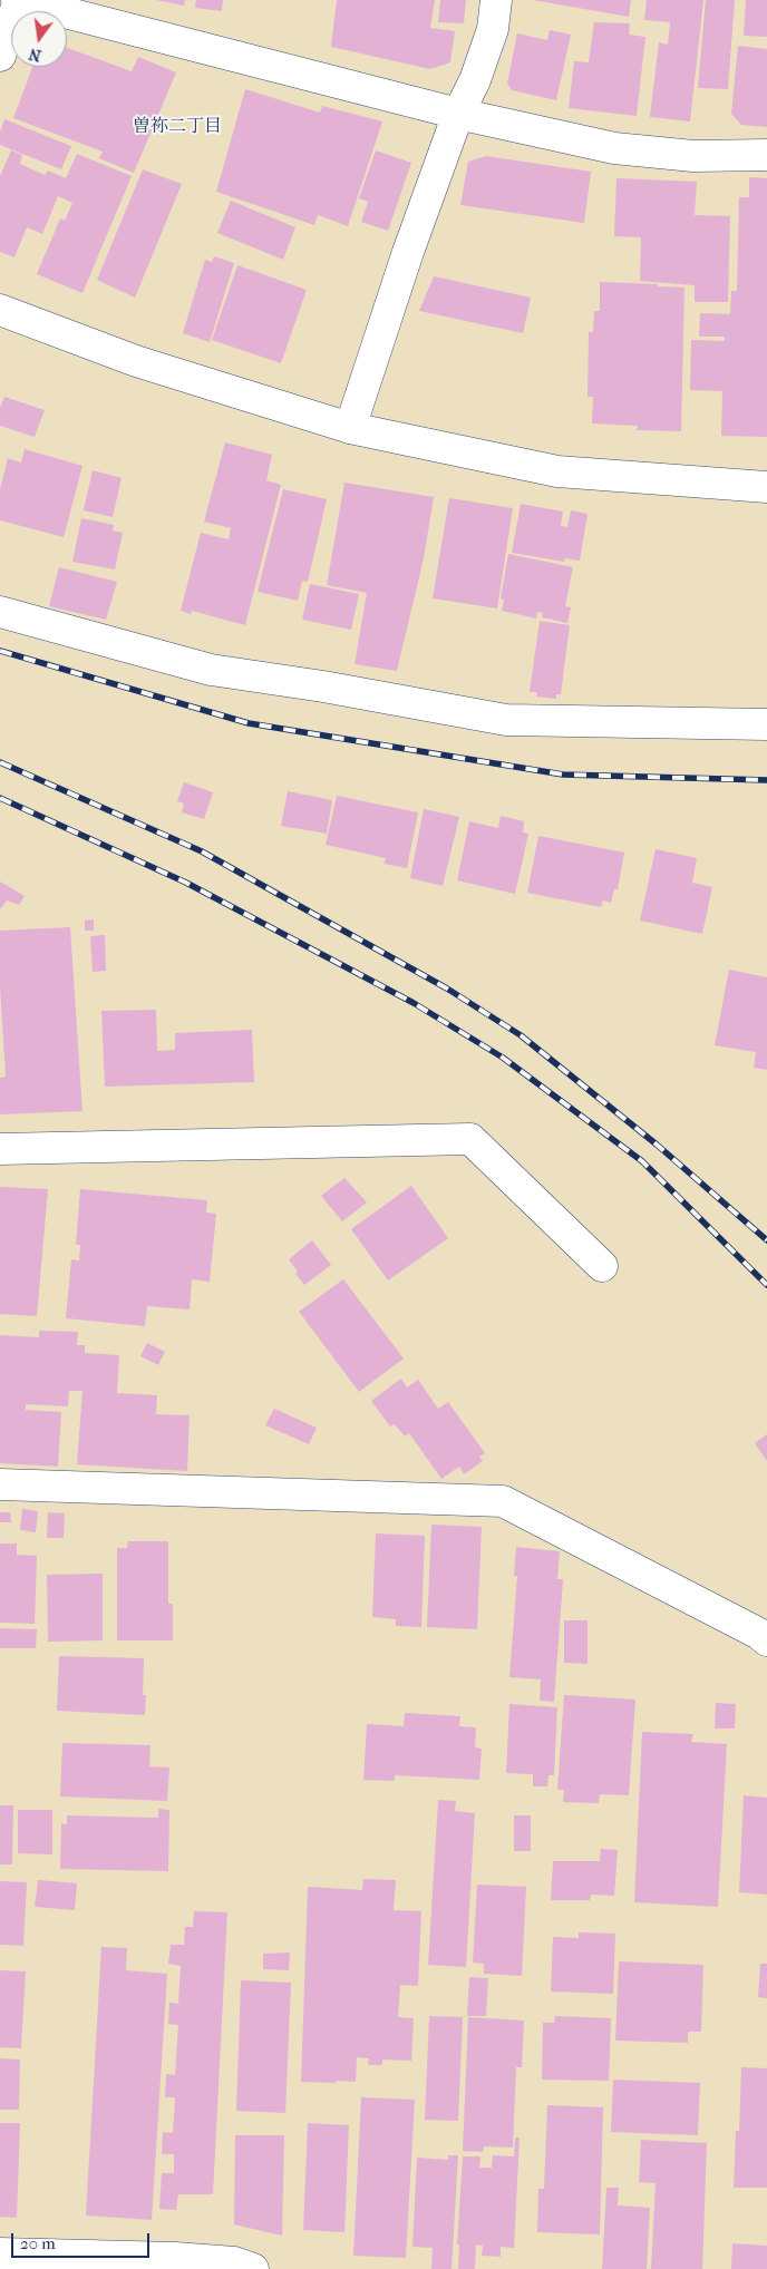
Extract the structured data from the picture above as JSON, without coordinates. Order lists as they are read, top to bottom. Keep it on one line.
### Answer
{"districts":["曽祢二丁目"],"scale_bar":"20 m","north":"bottom"}
